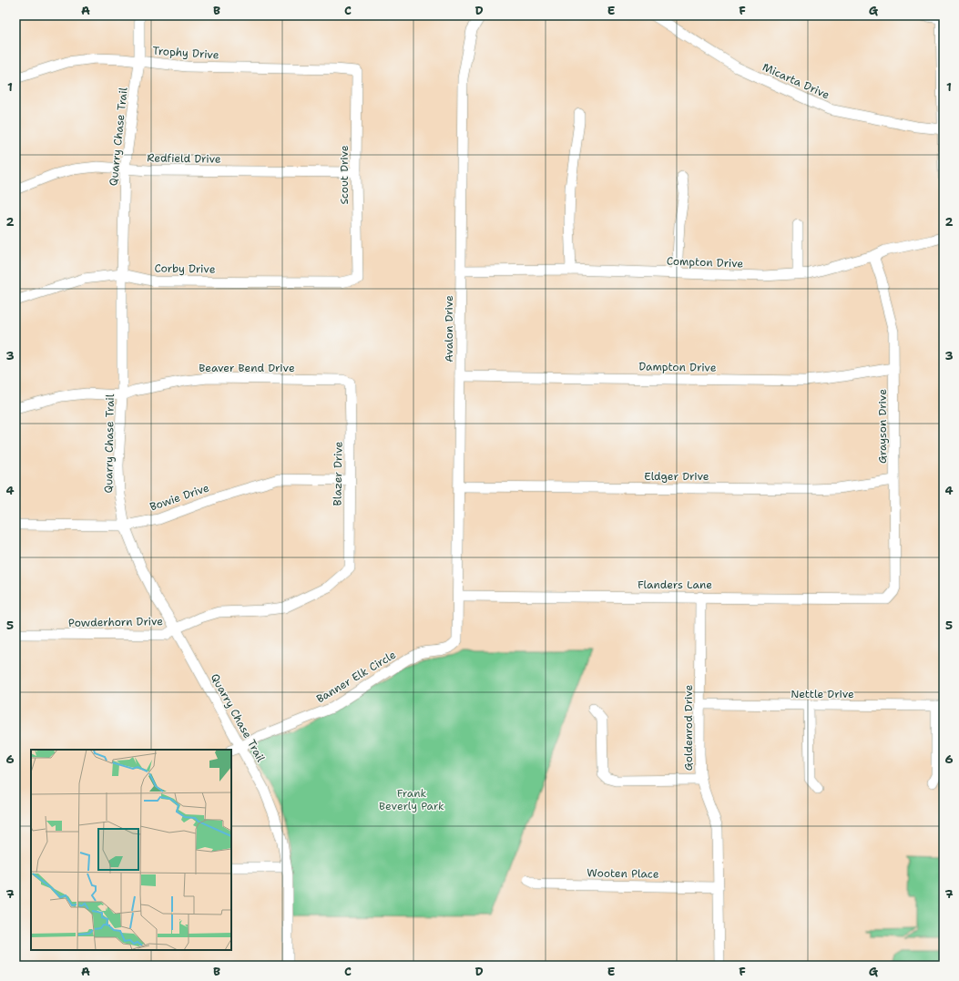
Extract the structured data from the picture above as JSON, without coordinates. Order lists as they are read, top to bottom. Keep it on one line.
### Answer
{"streets":{"street":["Trophy Drive","Micarta Drive","Quarry Chase Trail","Redfield Drive","Scout Drive","Compton Drive","Corby Drive","Avalon Drive","Dampton Drive","Beaver Bend Drive","Grayson Drive","Blazer Drive","Eldger Drive","Bowie Drive","Flanders Lane","Powderhorn Drive","Banner Elk Circle","Nettle Drive","Goldenrod Drive","Wooten Place"]},"crossings":[["Trophy Drive","Quarry Chase Trail"],["Trophy Drive","Scout Drive"],["Quarry Chase Trail","Redfield Drive"],["Quarry Chase Trail","Corby Drive"],["Quarry Chase Trail","Beaver Bend Drive"],["Quarry Chase Trail","Bowie Drive"],["Quarry Chase Trail","Powderhorn Drive"],["Quarry Chase Trail","Banner Elk Circle"],["Redfield Drive","Scout Drive"],["Scout Drive","Corby Drive"],["Compton Drive","Avalon Drive"],["Compton Drive","Grayson Drive"],["Avalon Drive","Dampton Drive"],["Avalon Drive","Eldger Drive"],["Avalon Drive","Flanders Lane"],["Avalon Drive","Banner Elk Circle"],["Dampton Drive","Grayson Drive"],["Beaver Bend Drive","Blazer Drive"],["Grayson Drive","Eldger Drive"],["Grayson Drive","Flanders Lane"],["Blazer Drive","Bowie Drive"],["Blazer Drive","Powderhorn Drive"],["Flanders Lane","Goldenrod Drive"],["Nettle Drive","Goldenrod Drive"],["Goldenrod Drive","Wooten Place"]],"parks":["Frank Beverly Park"],"grid":{"columns":["A","B","C","D","E","F","G"],"rows":["1","2","3","4","5","6","7"]}}
